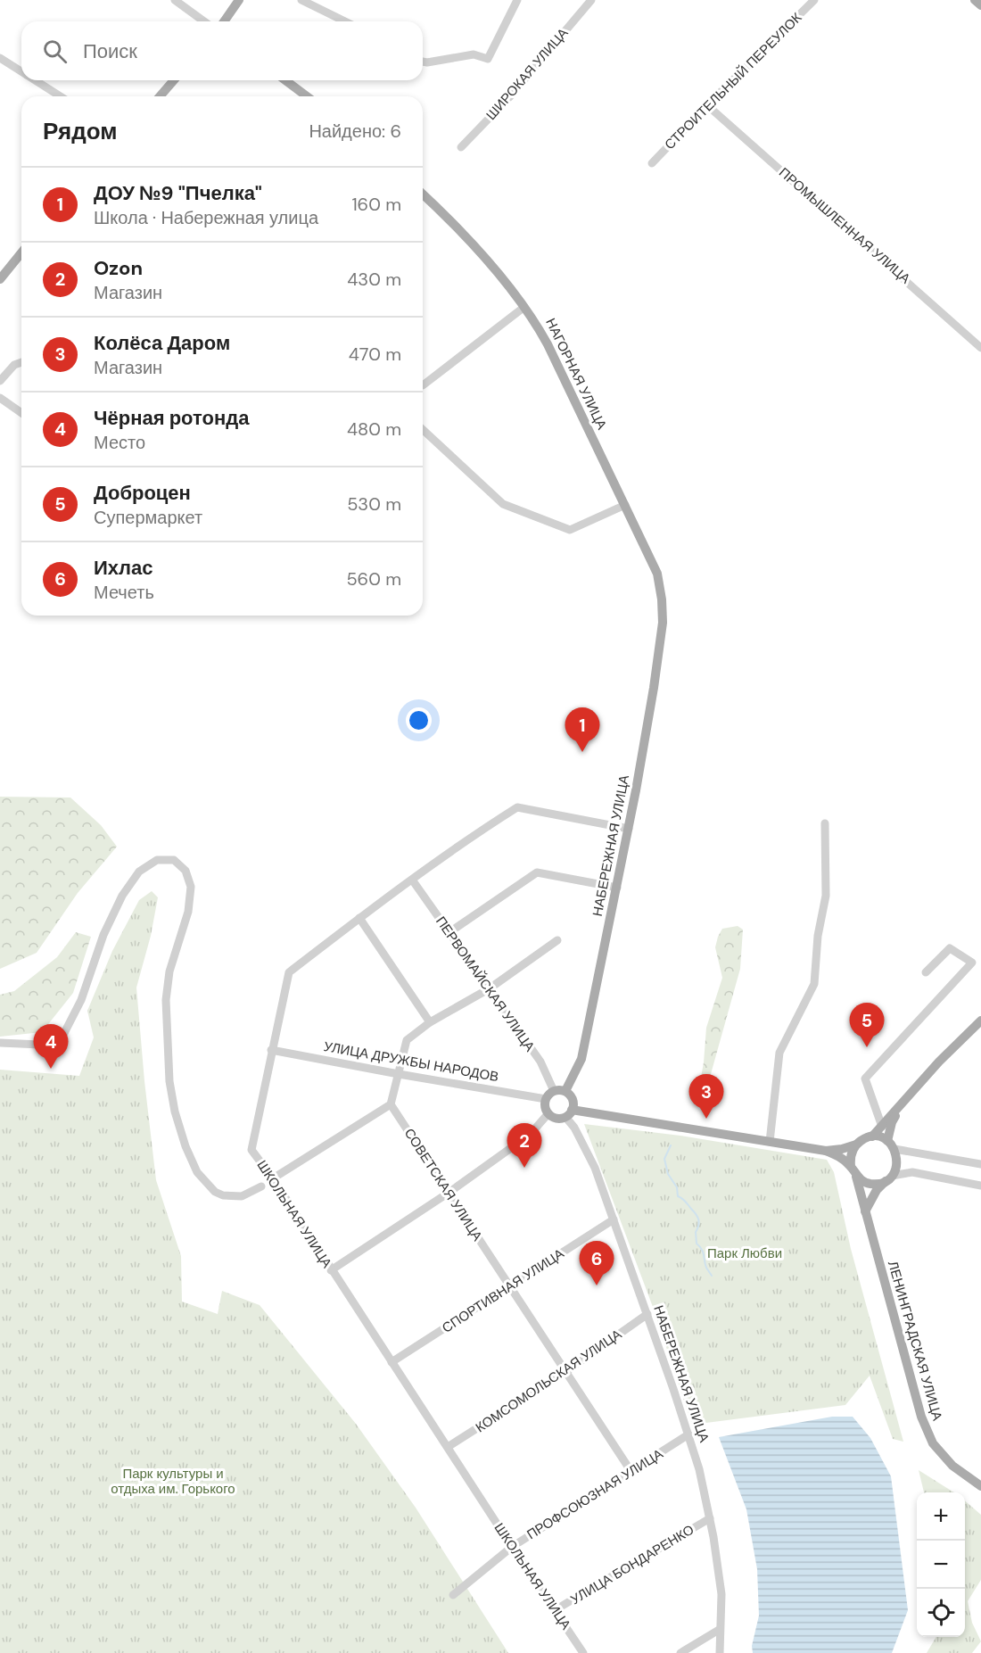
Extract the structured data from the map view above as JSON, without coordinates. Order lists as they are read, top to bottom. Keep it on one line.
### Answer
{"streets":{"main road":["НАГОРНАЯ УЛИЦА","НАБЕРЕЖНАЯ УЛИЦА","ЛЕНИНГРАДСКАЯ УЛИЦА"],"street":["ШИРОКАЯ УЛИЦА","СТРОИТЕЛЬНЫЙ ПЕРЕУЛОК","ПРОМЫШЛЕННАЯ УЛИЦА","ПЕРВОМАЙСКАЯ УЛИЦА","УЛИЦА ДРУЖБЫ НАРОДОВ","СОВЕТСКАЯ УЛИЦА","ШКОЛЬНАЯ УЛИЦА","СПОРТИВНАЯ УЛИЦА","КОМСОМОЛЬСКАЯ УЛИЦА","ПРОФСОЮЗНАЯ УЛИЦА","УЛИЦА БОНДАРЕНКО"]},"crossings":[["СТРОИТЕЛЬНЫЙ ПЕРЕУЛОК","ПРОМЫШЛЕННАЯ УЛИЦА"],["НАГОРНАЯ УЛИЦА","НАБЕРЕЖНАЯ УЛИЦА"],["НАБЕРЕЖНАЯ УЛИЦА","ПЕРВОМАЙСКАЯ УЛИЦА"],["НАБЕРЕЖНАЯ УЛИЦА","УЛИЦА ДРУЖБЫ НАРОДОВ"],["НАБЕРЕЖНАЯ УЛИЦА","ШКОЛЬНАЯ УЛИЦА"],["НАБЕРЕЖНАЯ УЛИЦА","СПОРТИВНАЯ УЛИЦА"],["НАБЕРЕЖНАЯ УЛИЦА","КОМСОМОЛЬСКАЯ УЛИЦА"],["НАБЕРЕЖНАЯ УЛИЦА","ПРОФСОЮЗНАЯ УЛИЦА"],["НАБЕРЕЖНАЯ УЛИЦА","УЛИЦА БОНДАРЕНКО"],["ПЕРВОМАЙСКАЯ УЛИЦА","УЛИЦА ДРУЖБЫ НАРОДОВ"],["ПЕРВОМАЙСКАЯ УЛИЦА","ШКОЛЬНАЯ УЛИЦА"],["УЛИЦА ДРУЖБЫ НАРОДОВ","ШКОЛЬНАЯ УЛИЦА"],["СОВЕТСКАЯ УЛИЦА","СПОРТИВНАЯ УЛИЦА"],["СОВЕТСКАЯ УЛИЦА","КОМСОМОЛЬСКАЯ УЛИЦА"],["СОВЕТСКАЯ УЛИЦА","ПРОФСОЮЗНАЯ УЛИЦА"],["ШКОЛЬНАЯ УЛИЦА","СПОРТИВНАЯ УЛИЦА"],["ШКОЛЬНАЯ УЛИЦА","КОМСОМОЛЬСКАЯ УЛИЦА"],["ШКОЛЬНАЯ УЛИЦА","ПРОФСОЮЗНАЯ УЛИЦА"],["ШКОЛЬНАЯ УЛИЦА","УЛИЦА БОНДАРЕНКО"]],"parks":["Парк Любви","Парк культуры и отдыха им. Горького"],"page":{"search":"Поиск","heading":["Рядом","Найдено: 6"],"list":[{"mark":"1","name":"ДОУ №9 \"Пчелка\"","note":"Школа · Набережная улица","value":"160 m"},{"mark":"2","name":"Ozon","note":"Магазин","value":"430 m"},{"mark":"3","name":"Колёса Даром","note":"Магазин","value":"470 m"},{"mark":"4","name":"Чёрная ротонда","note":"Место","value":"480 m"},{"mark":"5","name":"Доброцен","note":"Супермаркет","value":"530 m"},{"mark":"6","name":"Ихлас","note":"Мечеть","value":"560 m"}],"pins":["1","5","4","3","2","6"],"map_buttons":["+","−"]}}
